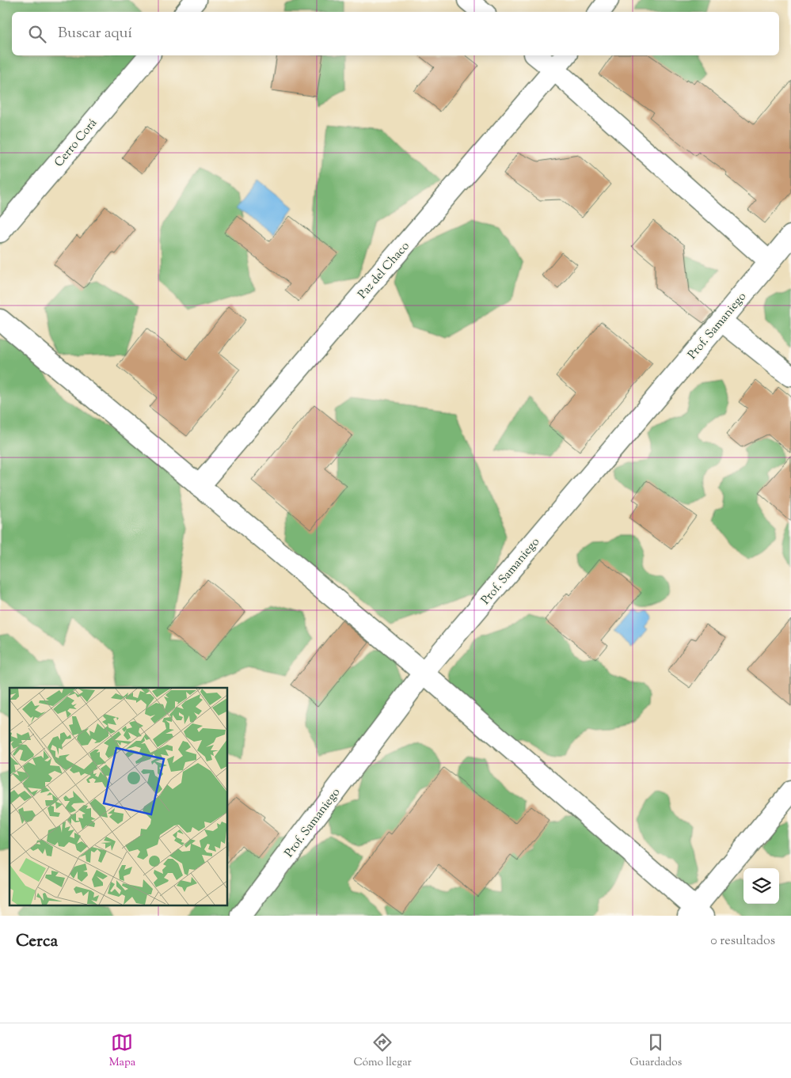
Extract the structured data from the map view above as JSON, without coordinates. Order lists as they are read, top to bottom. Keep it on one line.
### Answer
{"streets":{"street":["Cerro Corá","Paz del Chaco","Prof. Samaniego"]},"page":{"search":"Buscar aquí","heading":["Cerca","0 resultados"],"nav":["Mapa","Cómo llegar","Guardados"]}}
